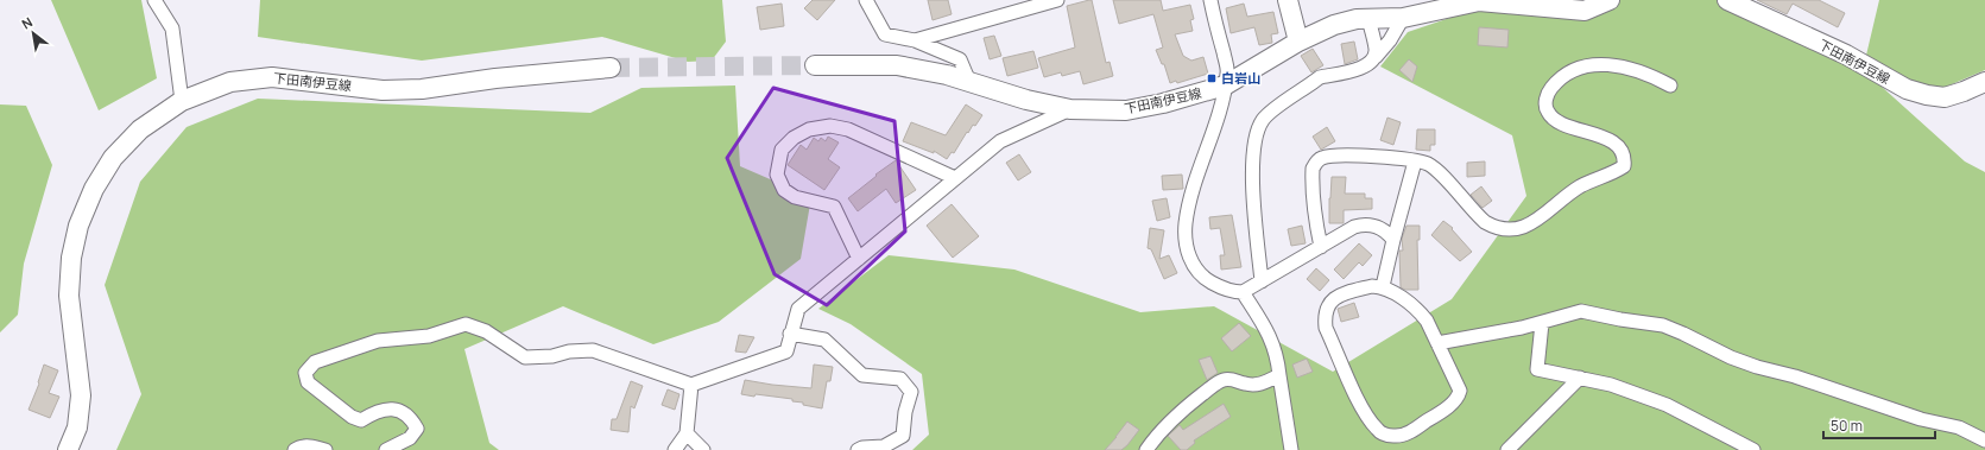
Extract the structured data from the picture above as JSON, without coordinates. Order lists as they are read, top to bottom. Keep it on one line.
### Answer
{"streets":{"main road":["下田南伊豆線"]},"places":{"transit":["白岩山"]},"scale_bar":"50 m","north":"top left"}
